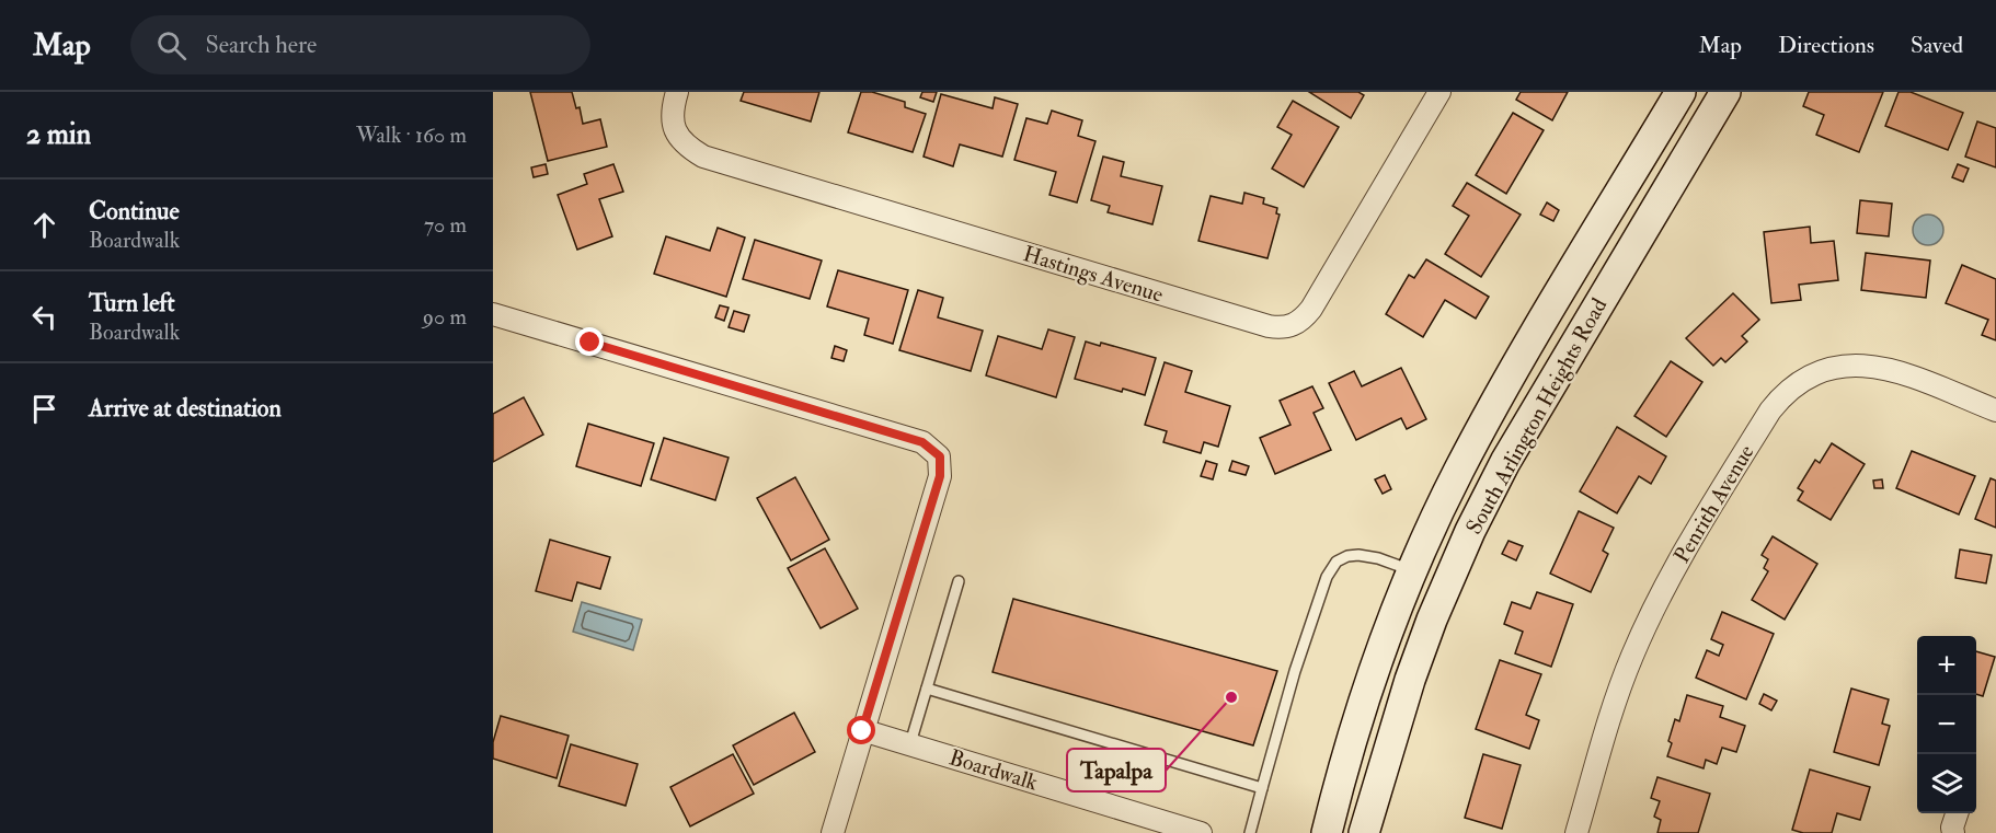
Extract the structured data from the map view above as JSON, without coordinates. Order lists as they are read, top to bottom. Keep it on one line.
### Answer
{"streets":{"main road":["South Arlington Heights Road"],"street":["Hastings Avenue","Penrith Avenue","Boardwalk"]},"places":["Tapalpa"],"page":{"header":"Map","search":"Search here","nav":["Map","Directions","Saved"],"heading":["2 min","Walk · 160 m"],"list":[["Continue","Boardwalk","70 m"],["Turn left","Boardwalk","90 m"],"Arrive at destination"],"map_buttons":["+","−"]}}
